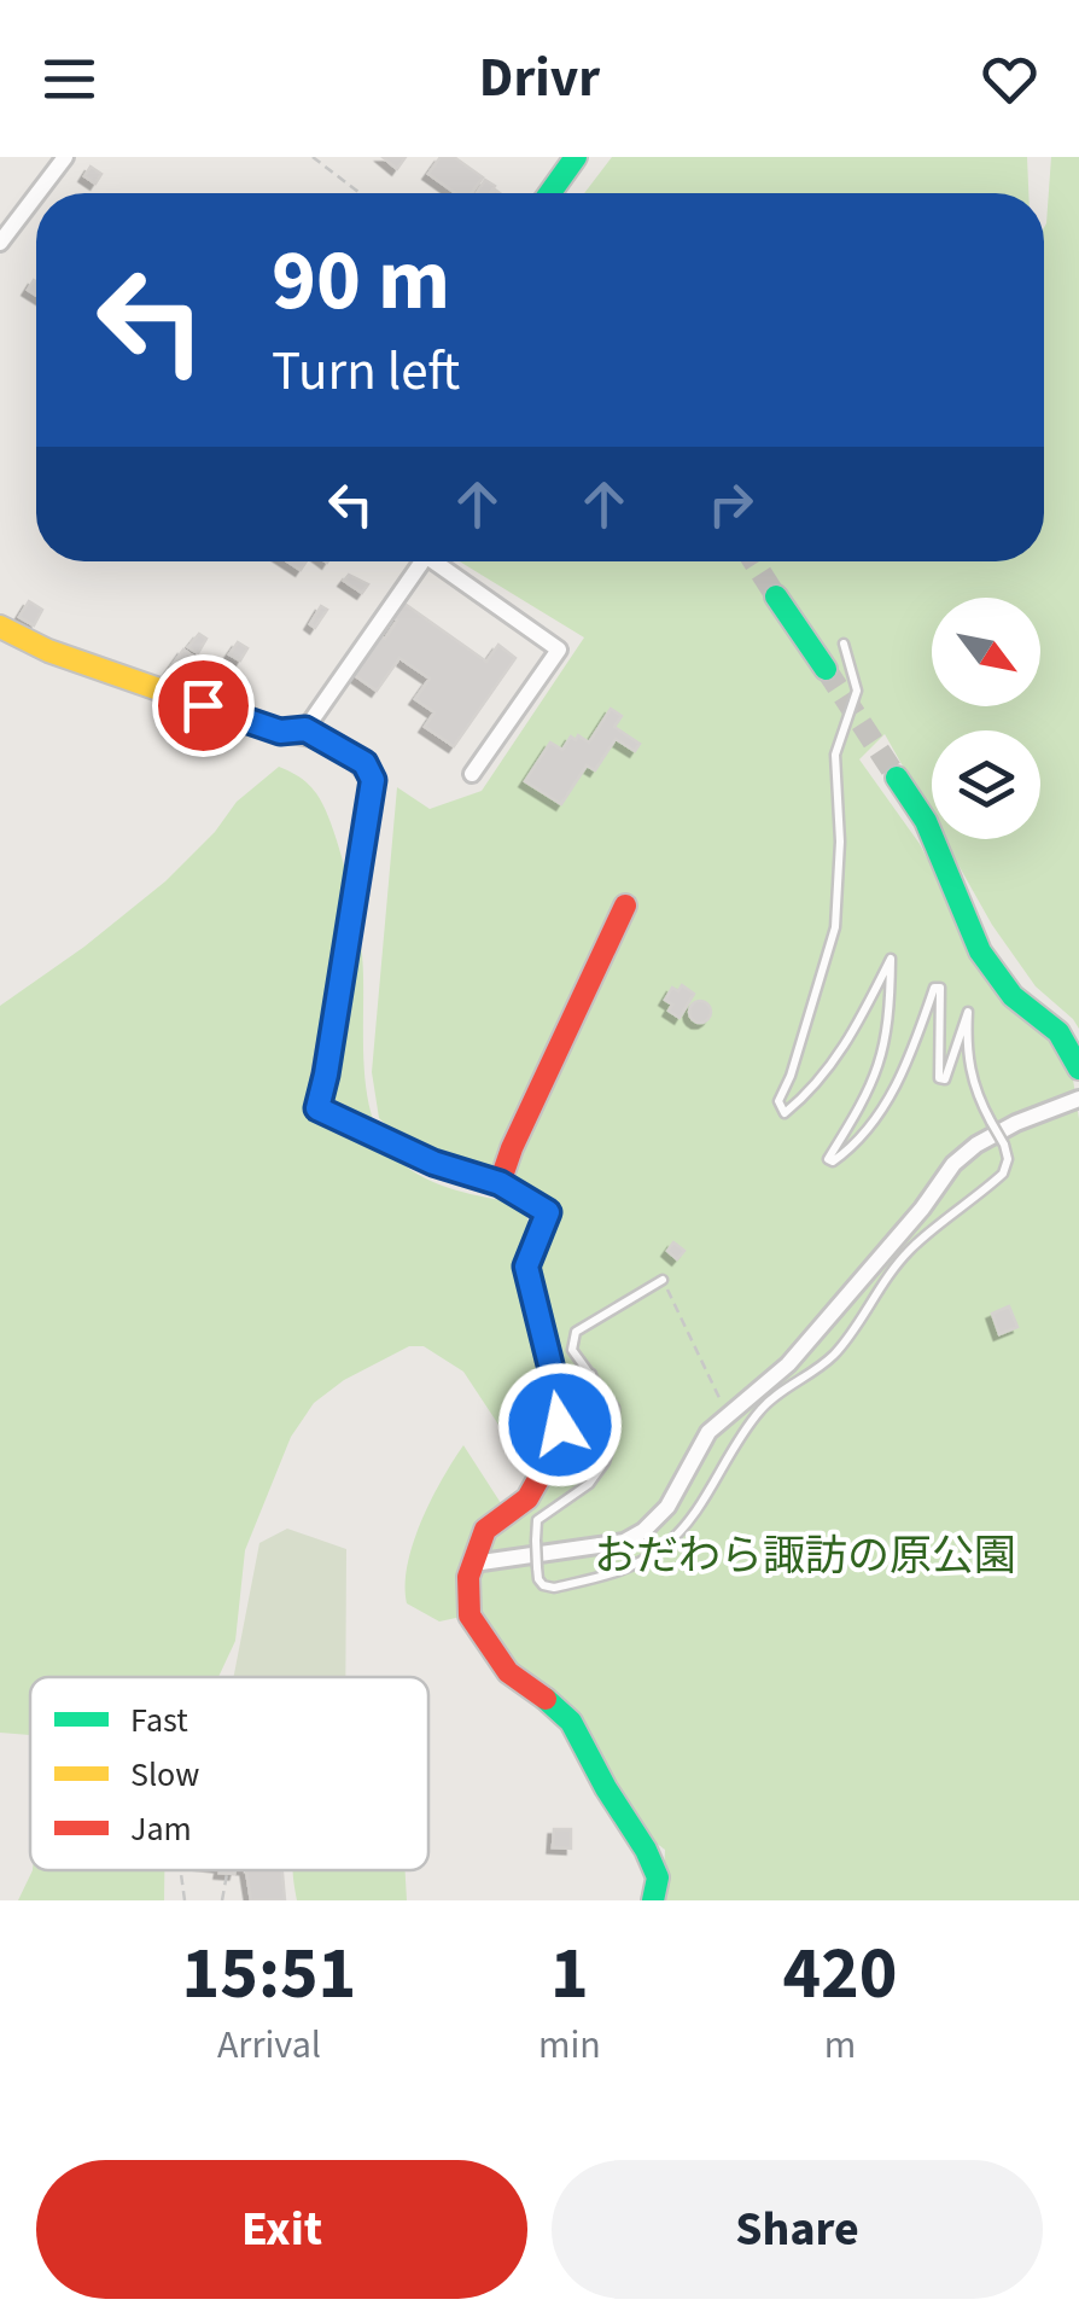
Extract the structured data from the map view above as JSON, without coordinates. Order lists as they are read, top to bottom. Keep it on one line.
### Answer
{"parks":["おだわら諏訪の原公園"],"legend":["Fast","Slow","Jam"],"north":"bottom right","page":{"header":"Drivr","turn":["90 m","Turn left"],"eta":["15:51","Arrival","1","min","420","m"],"buttons":["Exit","Share"]}}
